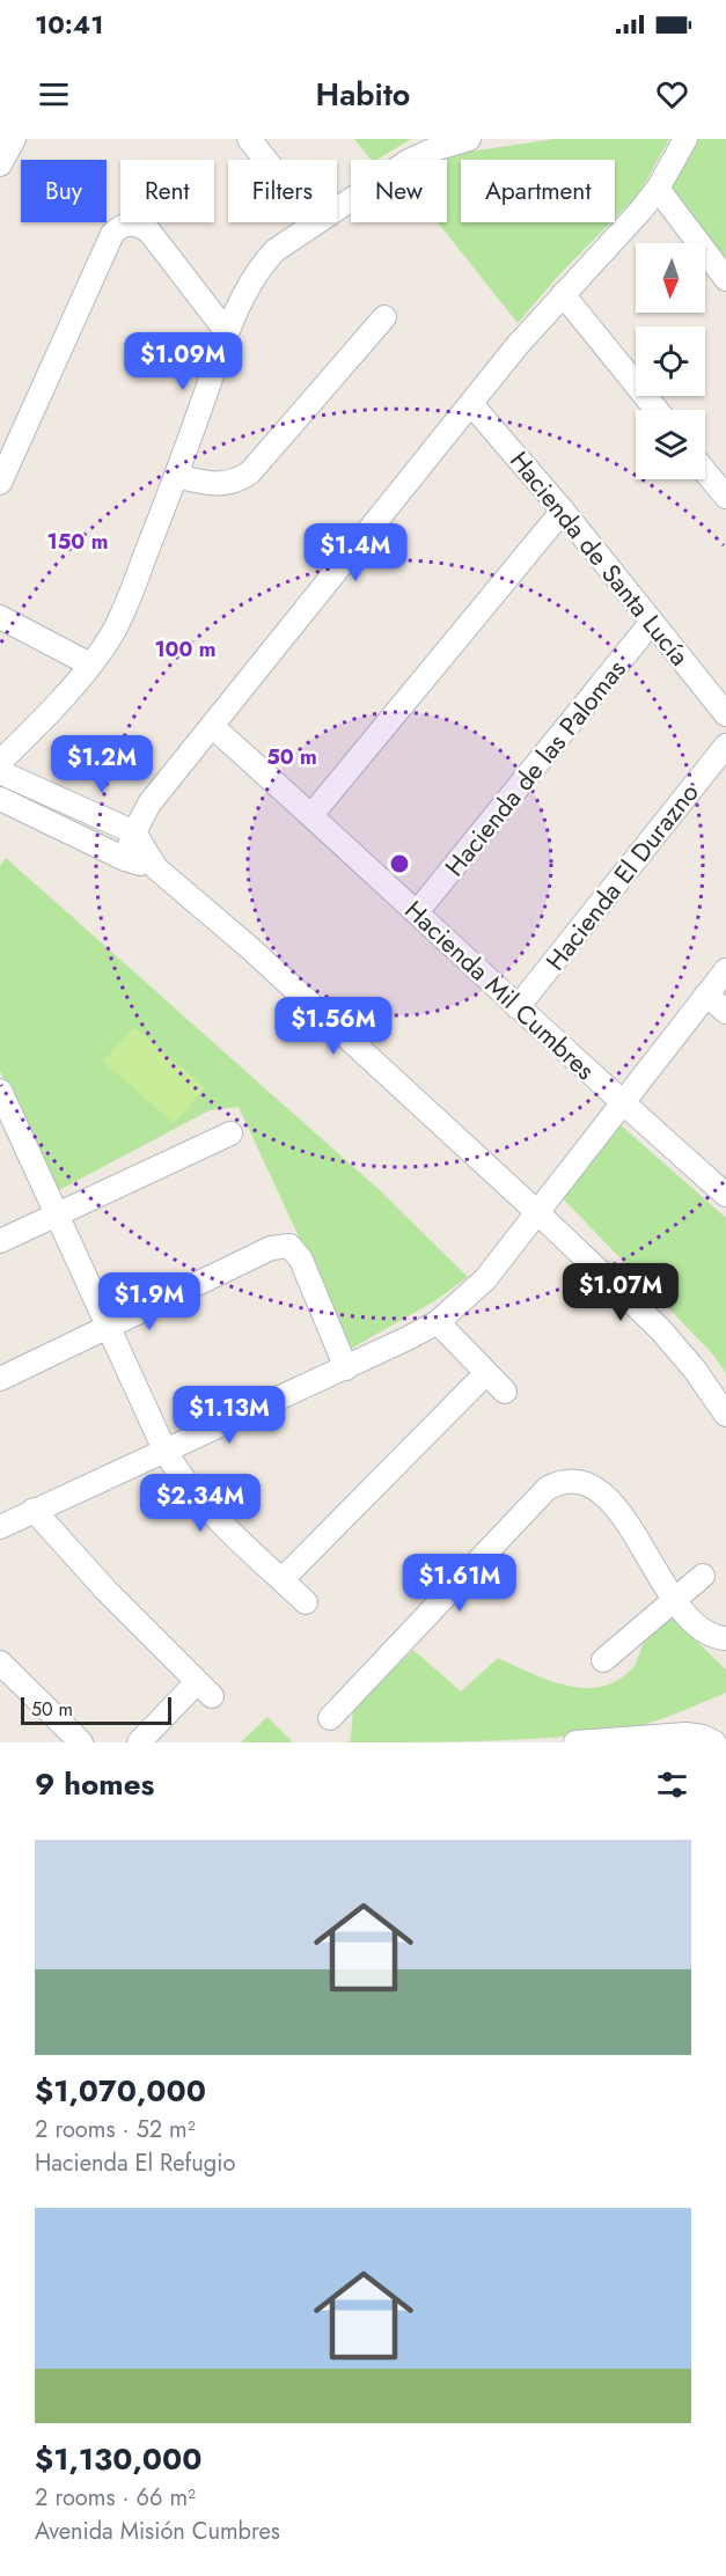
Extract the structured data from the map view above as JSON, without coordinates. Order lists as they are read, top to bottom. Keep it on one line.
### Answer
{"streets":{"street":["Hacienda de Santa Lucía","Hacienda de las Palomas","Hacienda El Durazno","Hacienda Mil Cumbres"]},"crossings":[["Hacienda de Santa Lucía","Hacienda de las Palomas"],["Hacienda de las Palomas","Hacienda Mil Cumbres"],["Hacienda El Durazno","Hacienda Mil Cumbres"]],"scale_bar":"50 m","north":"bottom","page":{"status":"10:41","header":"Habito","chip":["Buy","Rent","Filters","New","Apartment"],"price":["$1.09M","$1.4M","$1.2M","$1.56M","$1.07M","$1.9M","$1.13M","$2.34M","$1.61M"],"scale":"50 m","heading":"9 homes","list":[{"name":"$1,070,000","note":"2 rooms · 52 m² · Hacienda El Refugio"},{"name":"$1,130,000","note":"2 rooms · 66 m² · Avenida Misión Cumbres"}]},"rings":["150 m","100 m","50 m"]}
